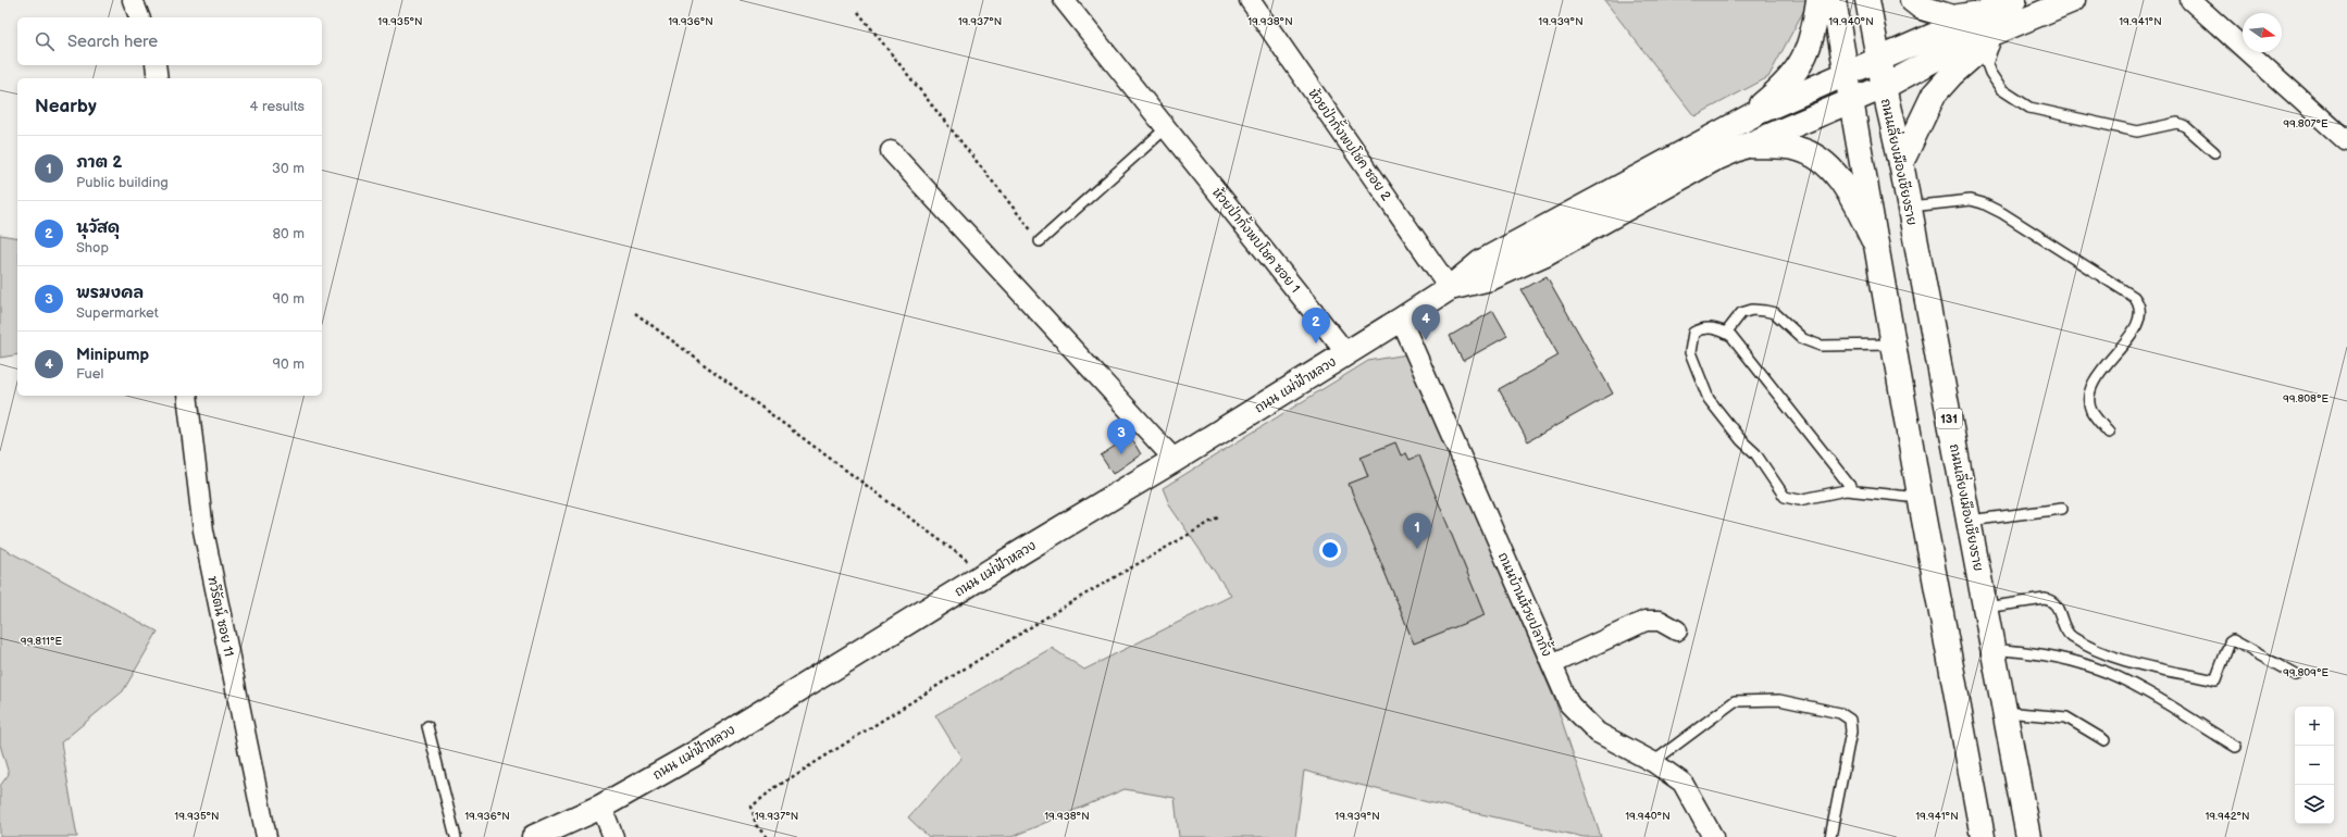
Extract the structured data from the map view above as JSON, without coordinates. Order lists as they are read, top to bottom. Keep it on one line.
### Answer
{"streets":{"main road":["ถนนเลี่ยงเมืองเชียงราย","ถนน แม่ฟ้าหลวง","131"],"street":["ห้วยป่ากั้งพบโชค ซอย 2","ห้วยป่ากั้งพบโชค ซอย 1","ถนนบ้านห้วยปลากั้ง","ทวีรัตน์ ซอย 11"]},"crossings":[["ห้วยป่ากั้งพบโชค ซอย 2","ถนน แม่ฟ้าหลวง"],["ห้วยป่ากั้งพบโชค ซอย 1","ถนน แม่ฟ้าหลวง"],["ถนน แม่ฟ้าหลวง","ถนนบ้านห้วยปลากั้ง"]],"north":"right","page":{"search":"Search here","heading":["Nearby","4 results"],"list":[{"mark":"1","name":"ภาต 2","note":"Public building","value":"30 m"},{"mark":"2","name":"นุวัสดุ","note":"Shop","value":"80 m"},{"mark":"3","name":"พรมงคล","note":"Supermarket","value":"90 m"},{"mark":"4","name":"Minipump","note":"Fuel","value":"90 m"}],"pins":["4","2","3","1"],"map_buttons":["+","−"]},"coordinates":["19.941°N","19.935°N","19.936°N","19.937°N","19.938°N","19.939°N","19.940°N","99.807°E","99.808°E","99.811°E","99.809°E","19.942°N"]}
